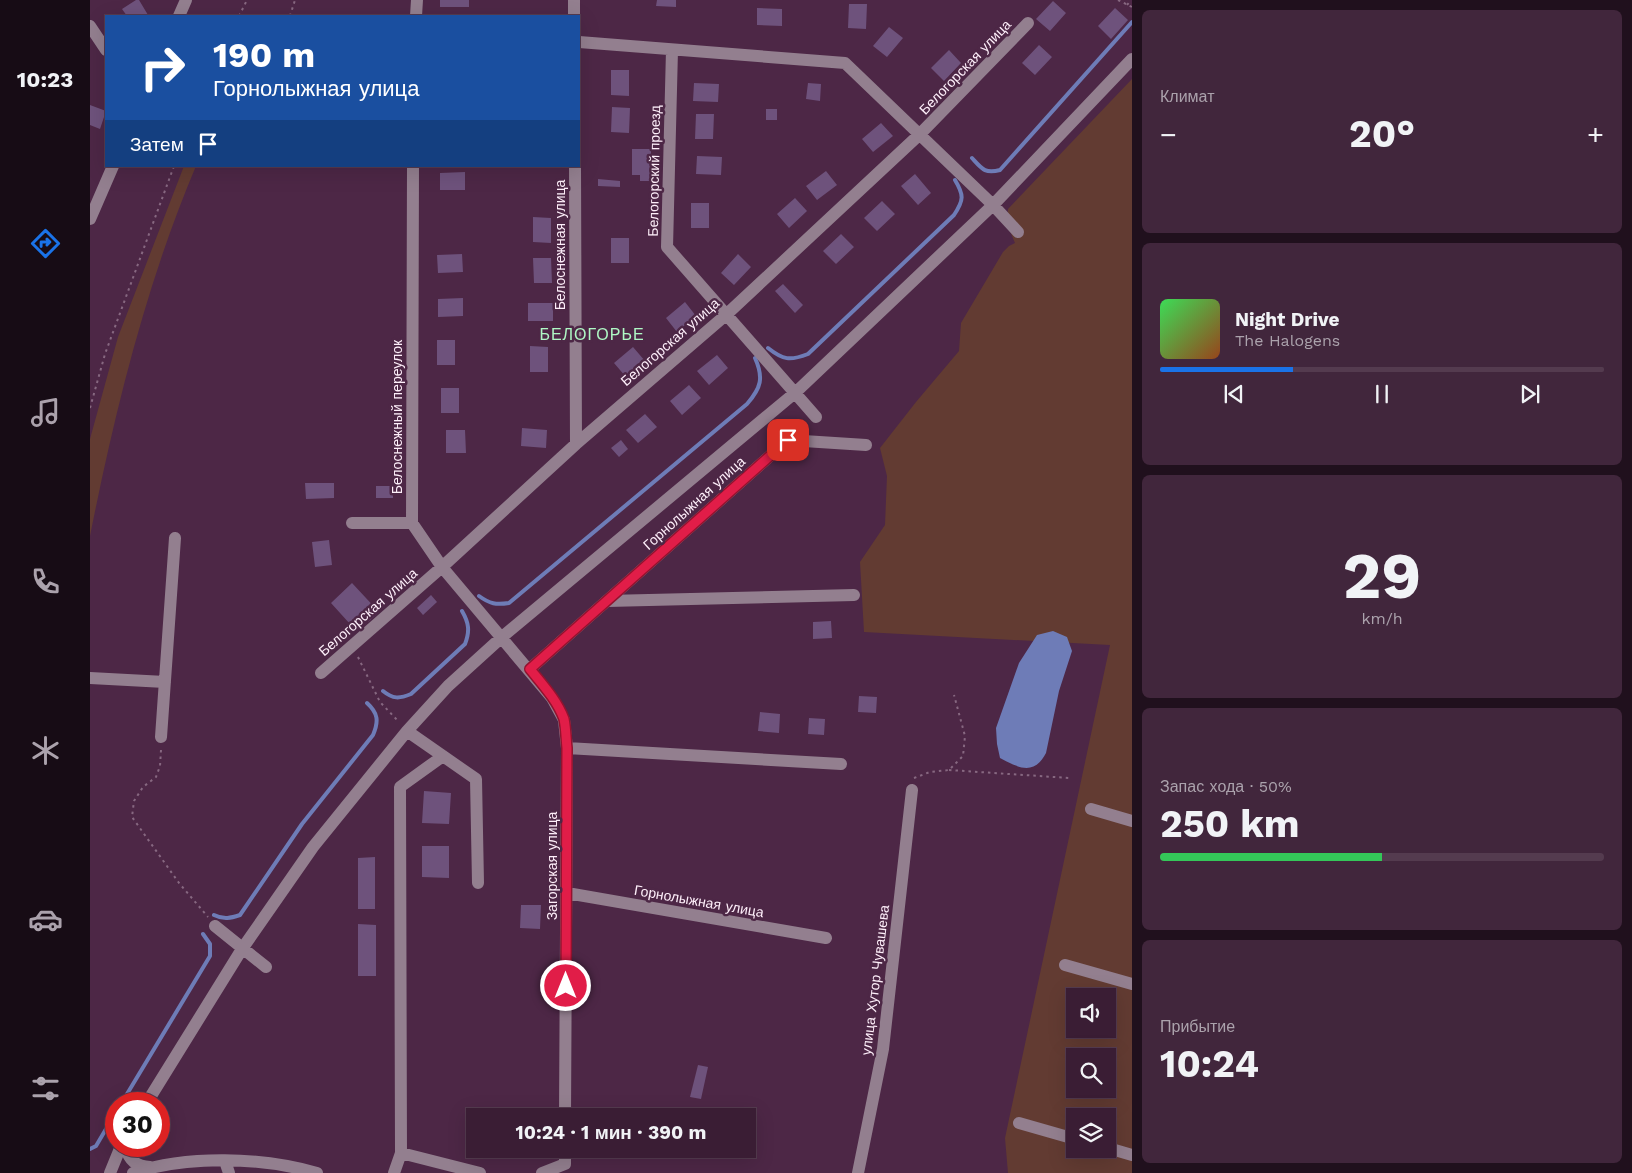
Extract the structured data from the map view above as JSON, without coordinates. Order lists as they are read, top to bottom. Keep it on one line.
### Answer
{"streets":{"street":["Белогорская улица","Белогорский проезд","Белоснежная улица","Белоснежный переулок","Горнолыжная улица","Загорская улица","улица Хутор Чувашева"]},"crossings":[["Белогорская улица","Белогорский проезд"],["Белогорская улица","Белоснежная улица"],["Горнолыжная улица","Загорская улица"]],"districts":["БЕЛОГОРЬЕ"],"page":{"tabs":"10:23","tile":["Климат",["29","km/h"],["Запас хода · 50%","250 km"],["Прибытие","10:24"]],"turn":["190 m","Горнолыжная улица"],"heat":["−","20°","+"],"then":"Затем","song":["Night Drive","The Halogens"],"limit":"30","trip":"10:24 · 1 мин · 390 m"}}
